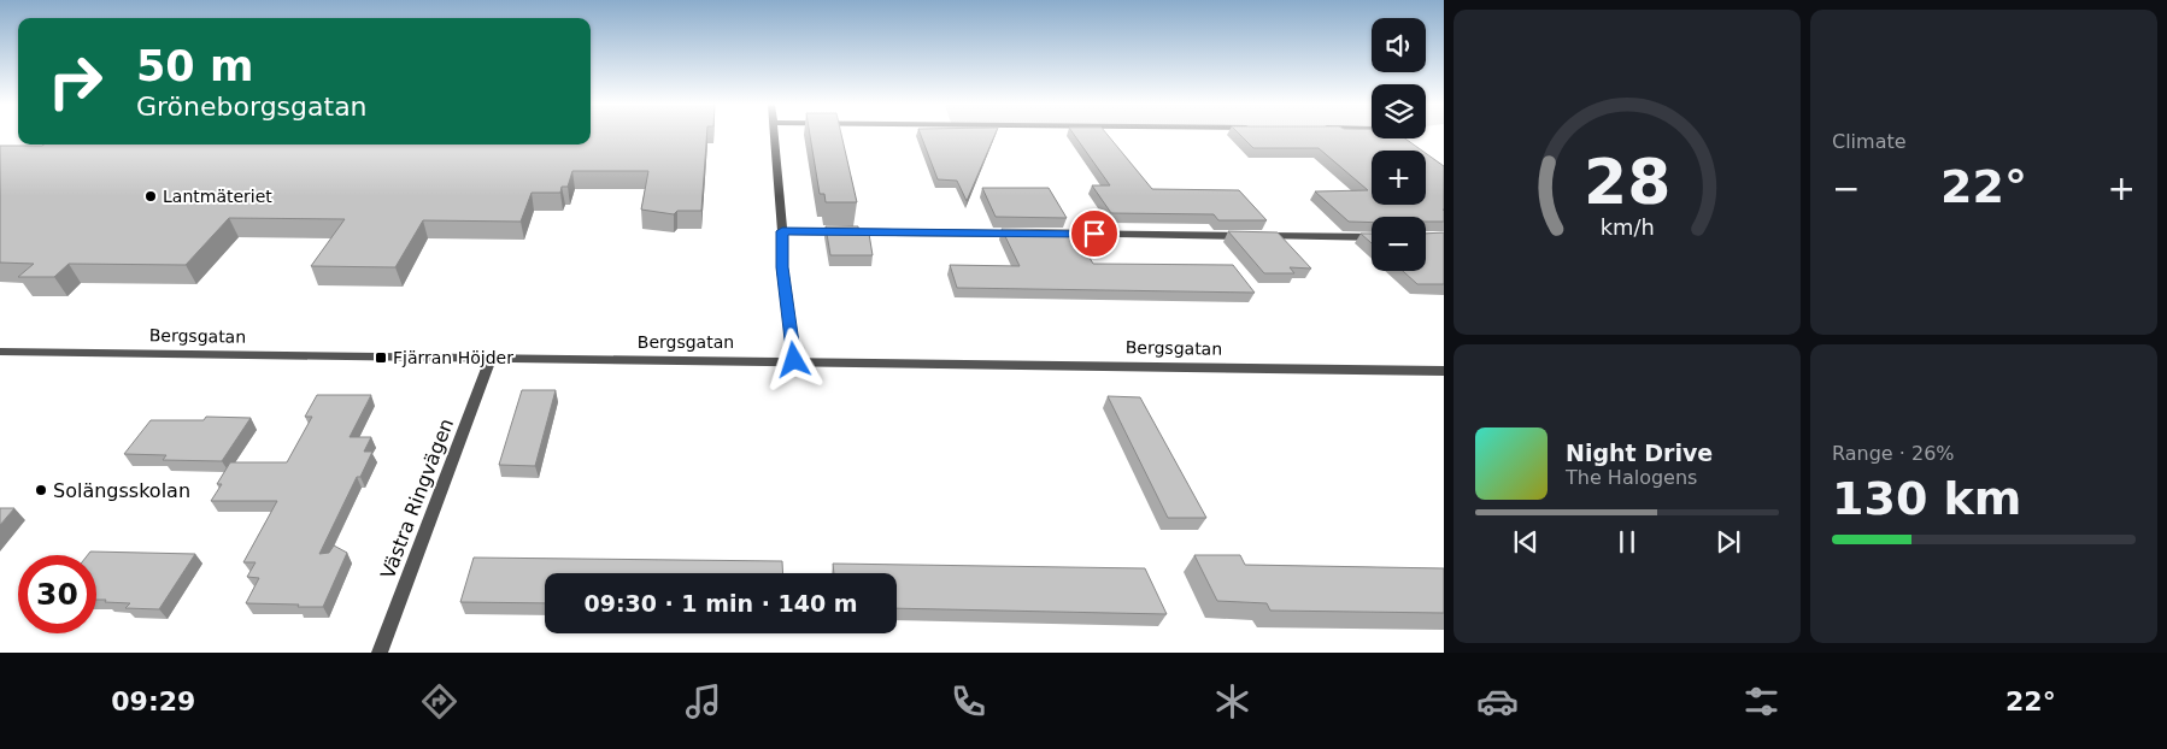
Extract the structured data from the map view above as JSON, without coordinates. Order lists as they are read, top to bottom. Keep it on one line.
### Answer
{"streets":{"street":["Bergsgatan","Västra Ringvägen"]},"crossings":[["Bergsgatan","Västra Ringvägen"]],"places":{"other":["Lantmäteriet","Solängsskolan"],"transit":["Fjärran Höjder"]},"page":{"tile":["Climate",["Range · 26%","130 km"]],"map_buttons":["+","−"],"turn":["50 m","Gröneborgsgatan"],"heat":["−","22°","+"],"song":["Night Drive","The Halogens"],"limit":"30","trip":"09:30 · 1 min · 140 m","tabs":["09:29","22°"],"gauge":["28","km/h"]}}
